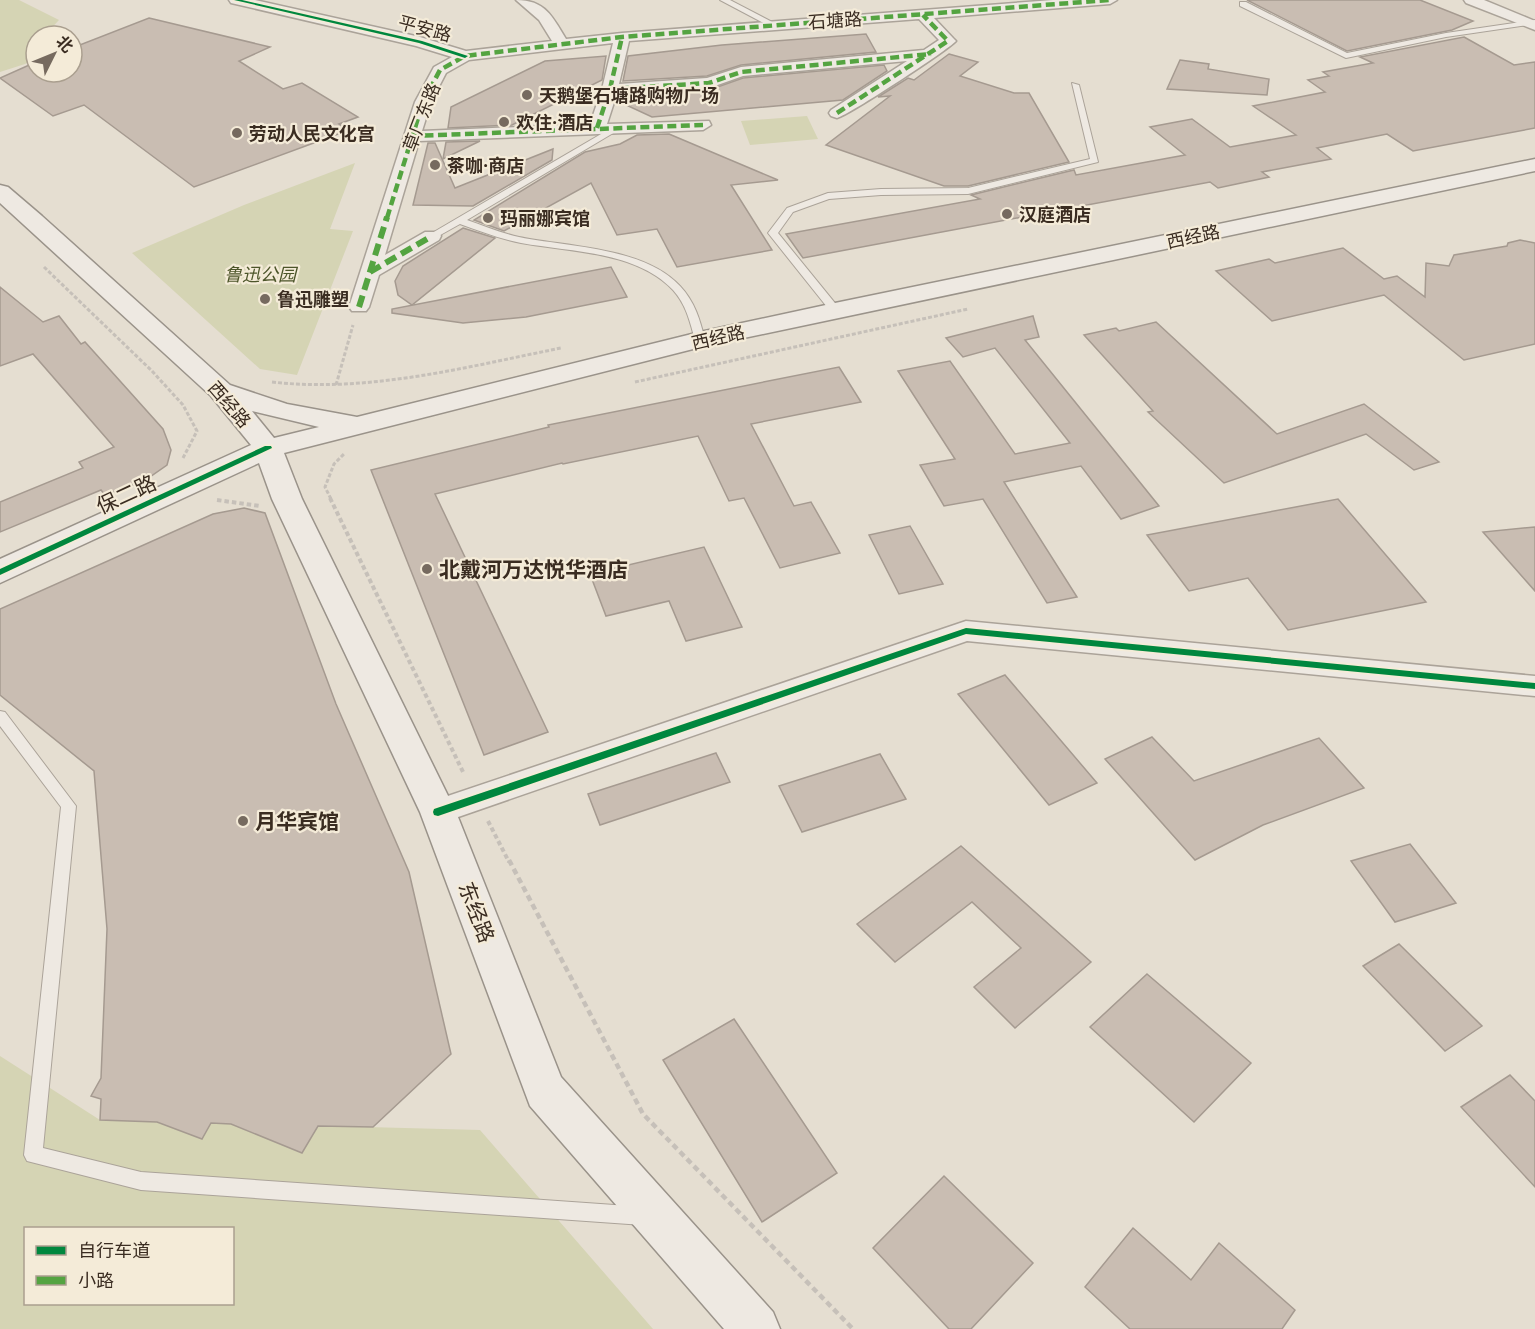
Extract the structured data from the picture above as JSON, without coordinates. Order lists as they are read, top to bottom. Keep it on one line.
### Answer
{"streets":{"main road":["西经路","保二路","东经路"],"street":["石塘路","平安路","草厂东路"]},"crossings":[["石塘路","草厂东路"],["平安路","草厂东路"],["西经路","保二路"],["西经路","东经路"],["保二路","东经路"]],"parks":["鲁迅公园"],"places":["天鹅堡石塘路购物广场","欢住·酒店","劳动人民文化宫","茶咖·商店","汉庭酒店","玛丽娜宾馆","鲁迅雕塑","北戴河万达悦华酒店","月华宾馆"],"legend":["自行车道","小路"],"north":"top right"}
